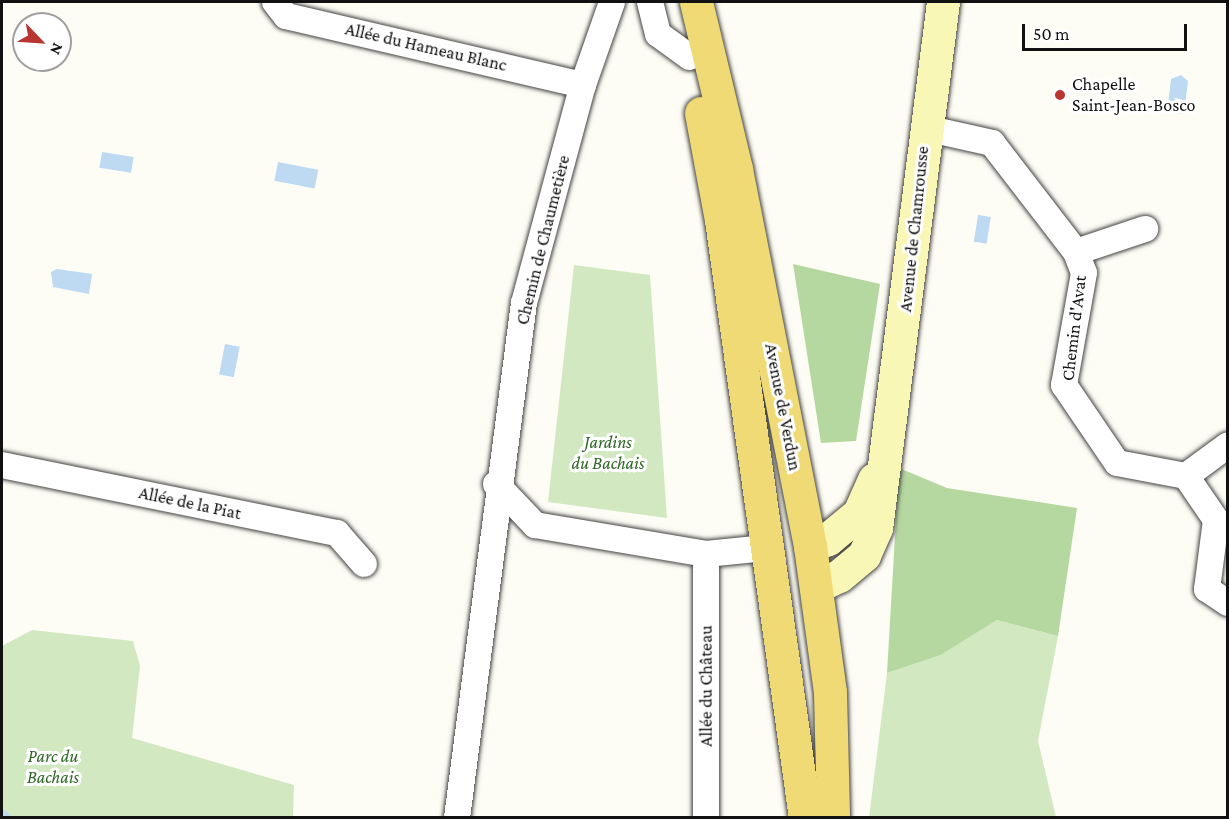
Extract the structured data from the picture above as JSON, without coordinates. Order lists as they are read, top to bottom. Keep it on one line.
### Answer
{"streets":{"main road":["Avenue de Verdun"],"street":["Allée du Hameau Blanc","Avenue de Chamrousse","Chemin de Chaumetière","Chemin d'Avat","Allée de la Piat","Allée du Château"]},"crossings":[["Allée du Hameau Blanc","Chemin de Chaumetière"],["Avenue de Chamrousse","Chemin d'Avat"],["Avenue de Chamrousse","Avenue de Verdun"]],"parks":["Jardins du Bachais","Parc du Bachais"],"places":["Chapelle Saint-Jean-Bosco"],"scale_bar":"50 m","north":"bottom right"}
